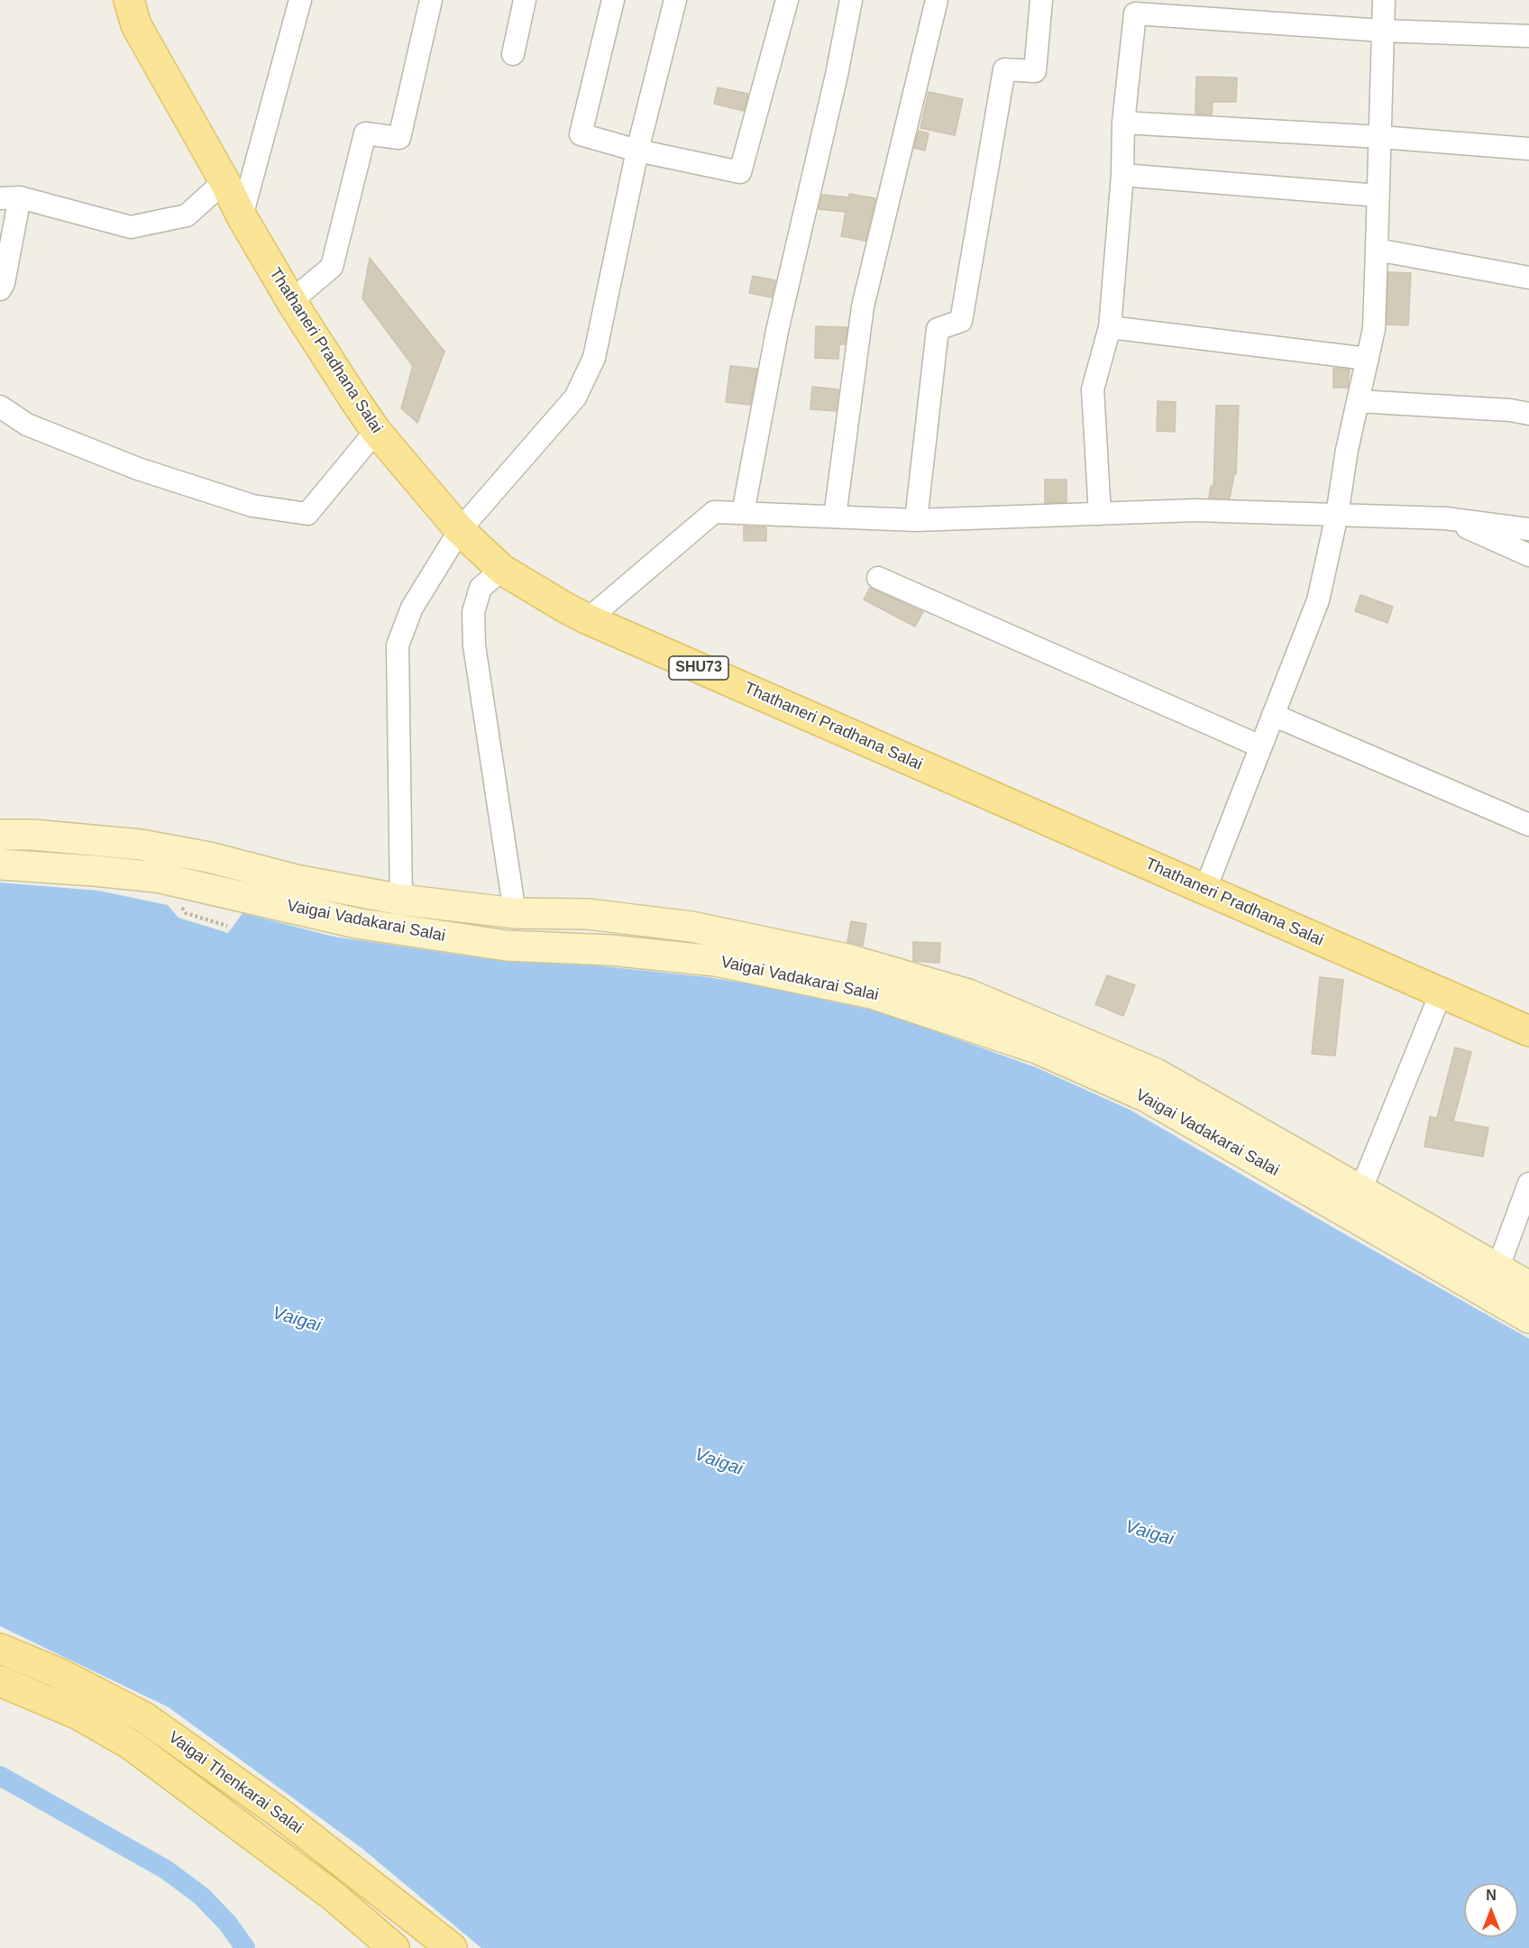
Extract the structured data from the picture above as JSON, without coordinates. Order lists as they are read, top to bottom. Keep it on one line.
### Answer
{"streets":{"main road":["Thathaneri Pradhana Salai","SHU73","Vaigai Vadakarai Salai","Vaigai Thenkarai Salai"]},"water":["Vaigai"],"north":"top"}
